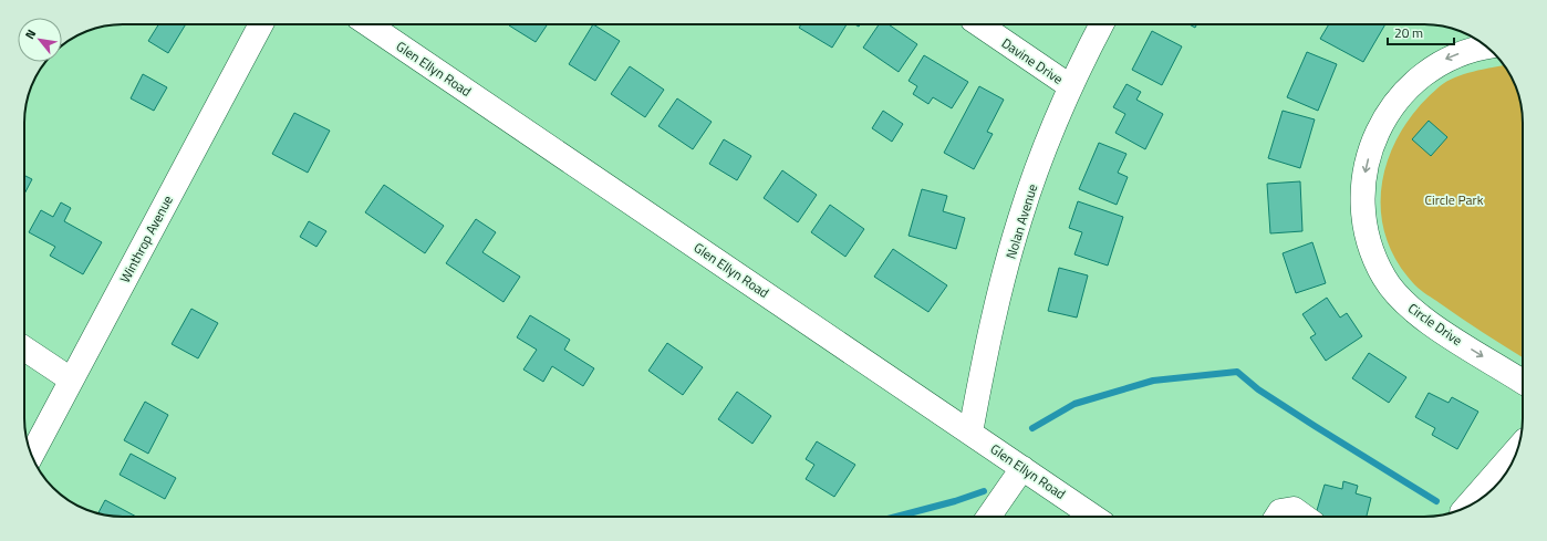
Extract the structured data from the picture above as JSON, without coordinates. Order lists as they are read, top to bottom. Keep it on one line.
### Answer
{"streets":{"street":["Davine Drive","Glen Ellyn Road","Nolan Avenue","Winthrop Avenue","Circle Drive"]},"crossings":[["Davine Drive","Nolan Avenue"],["Glen Ellyn Road","Nolan Avenue"]],"parks":["Circle Park"],"scale_bar":"20 m","north":"top left"}
